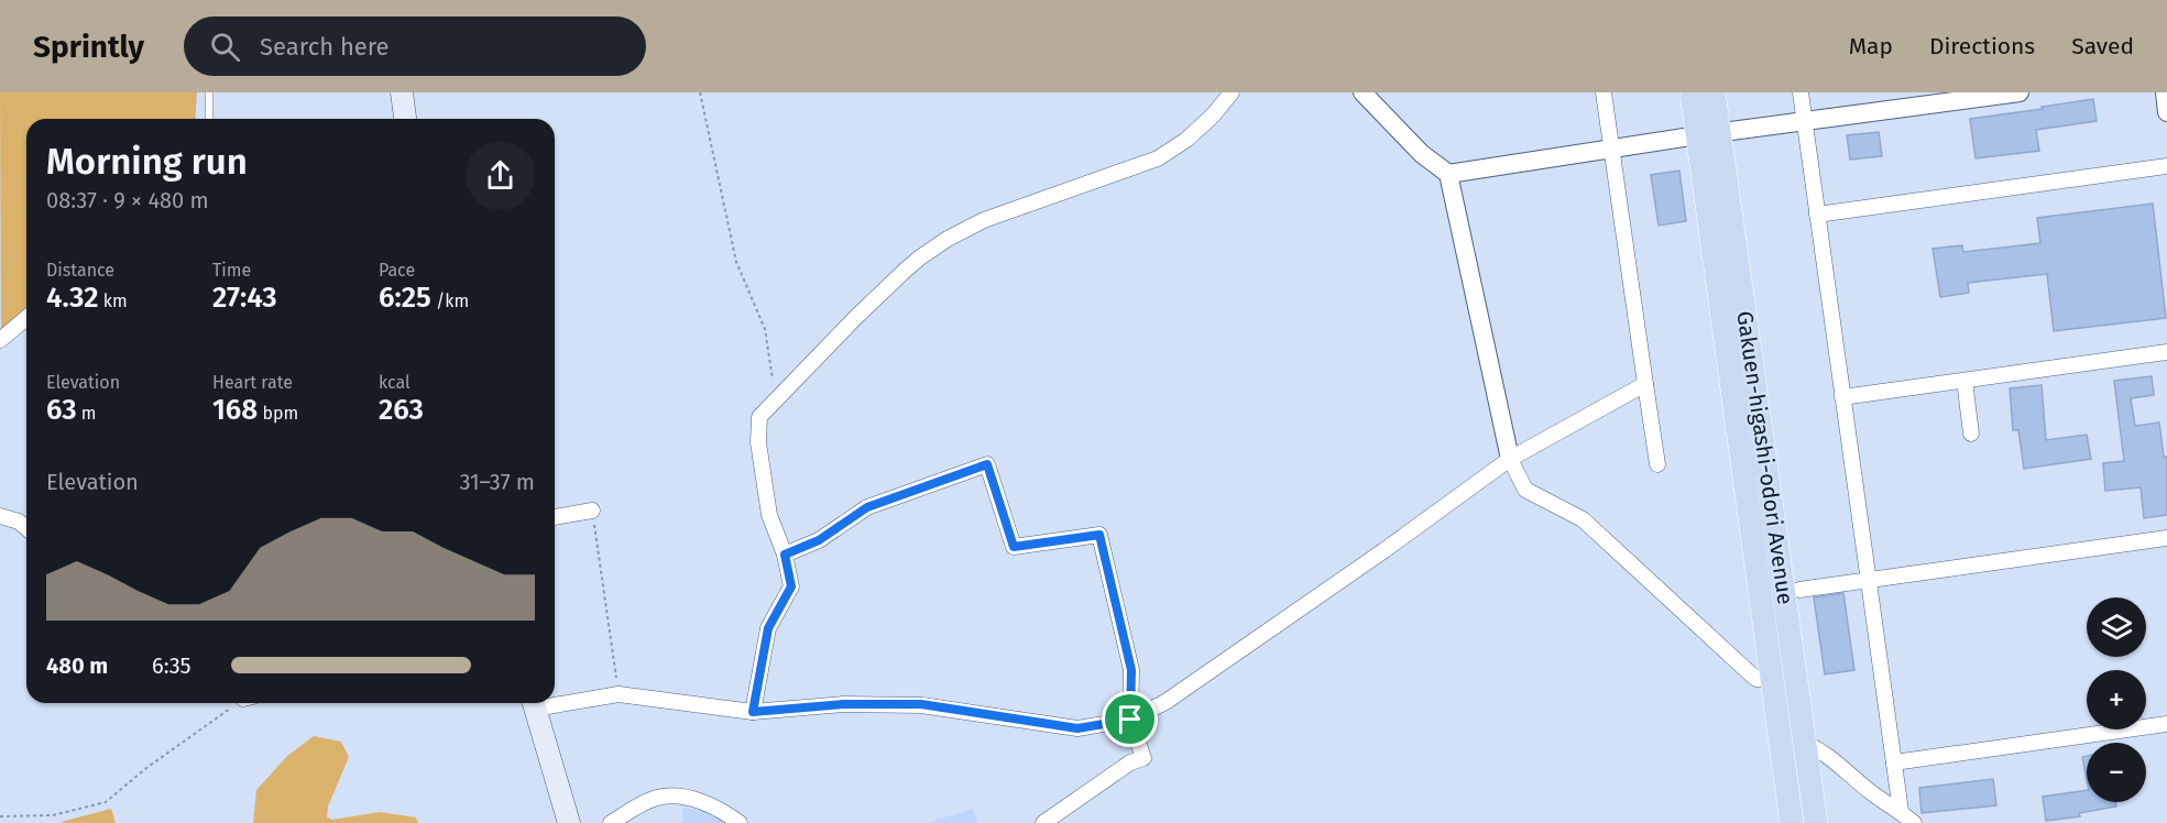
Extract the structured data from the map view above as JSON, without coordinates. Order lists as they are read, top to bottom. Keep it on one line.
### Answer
{"streets":{"main road":["Gakuen-higashi-odori Avenue"]},"page":{"header":"Sprintly","search":"Search here","nav":["Map","Directions","Saved"],"heading":["Morning run","08:37 · 9 × 480 m"],"stats":[["Distance","4.32 km"],["Time","27:43"],["Pace","6:25 /km"],["Elevation","63 m"],["Heart rate","168 bpm"],["kcal","263"]],"chart":["Elevation","31–37 m"],"map_buttons":["+","−"],"list":[{"name":"480 m","note":"6:35"}]}}
